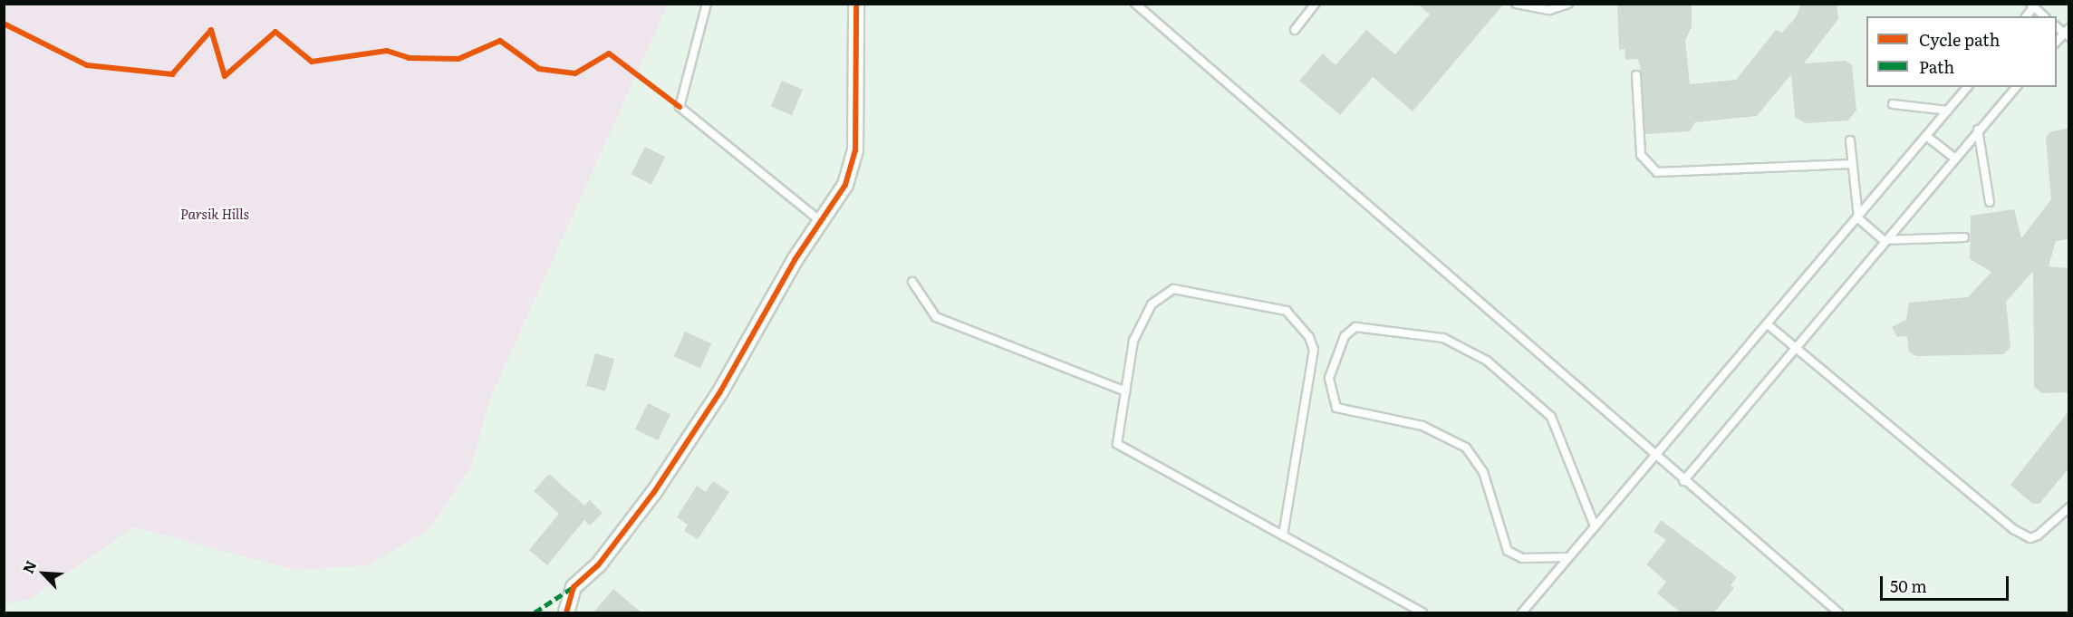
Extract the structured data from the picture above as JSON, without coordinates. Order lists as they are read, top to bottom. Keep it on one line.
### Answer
{"parks":["Parsik Hills"],"legend":["Cycle path","Path"],"scale_bar":"50 m","north":"top left"}
